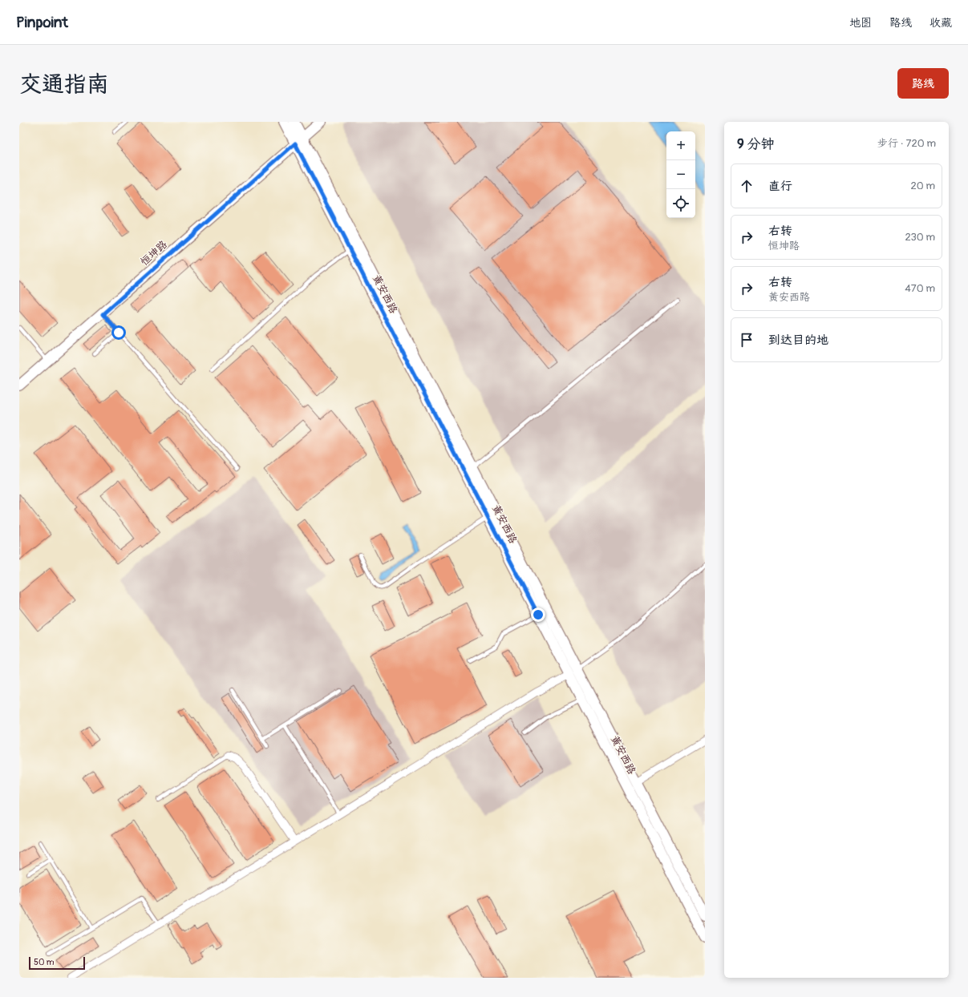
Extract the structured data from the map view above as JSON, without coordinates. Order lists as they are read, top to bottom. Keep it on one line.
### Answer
{"streets":{"street":["恒坤路","黄安西路"]},"crossings":[["恒坤路","黄安西路"]],"scale_bar":"50 m","page":{"header":"Pinpoint","nav":["地图","路线","收藏"],"title":"交通指南","buttons":"路线","heading":["9 分钟","步行 · 720 m"],"map_buttons":["+","−"],"list":[["直行","20 m"],["右转","恒坤路","230 m"],["右转","黄安西路","470 m"],"到达目的地"],"scale":"50 m"}}
